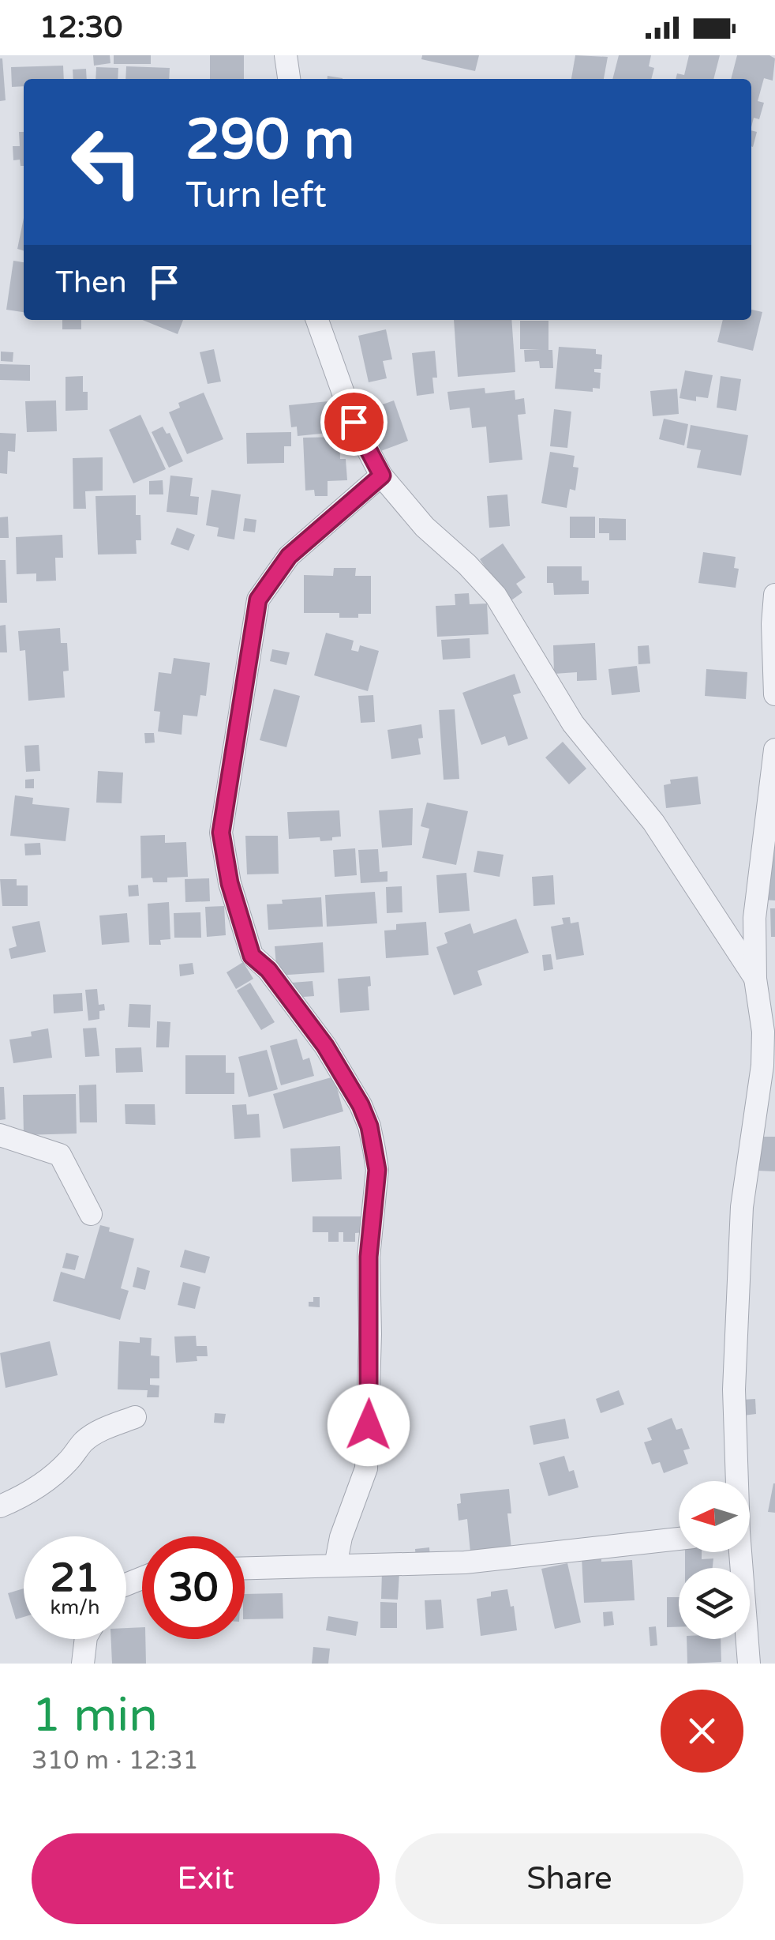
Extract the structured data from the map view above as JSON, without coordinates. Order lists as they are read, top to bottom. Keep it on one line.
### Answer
{"north":"left","page":{"status":"12:30","turn":["290 m","Turn left"],"then":"Then","speed":"21 km/h","limit":"30","heading":["1 min","310 m · 12:31"],"buttons":["Exit","Share"]}}
